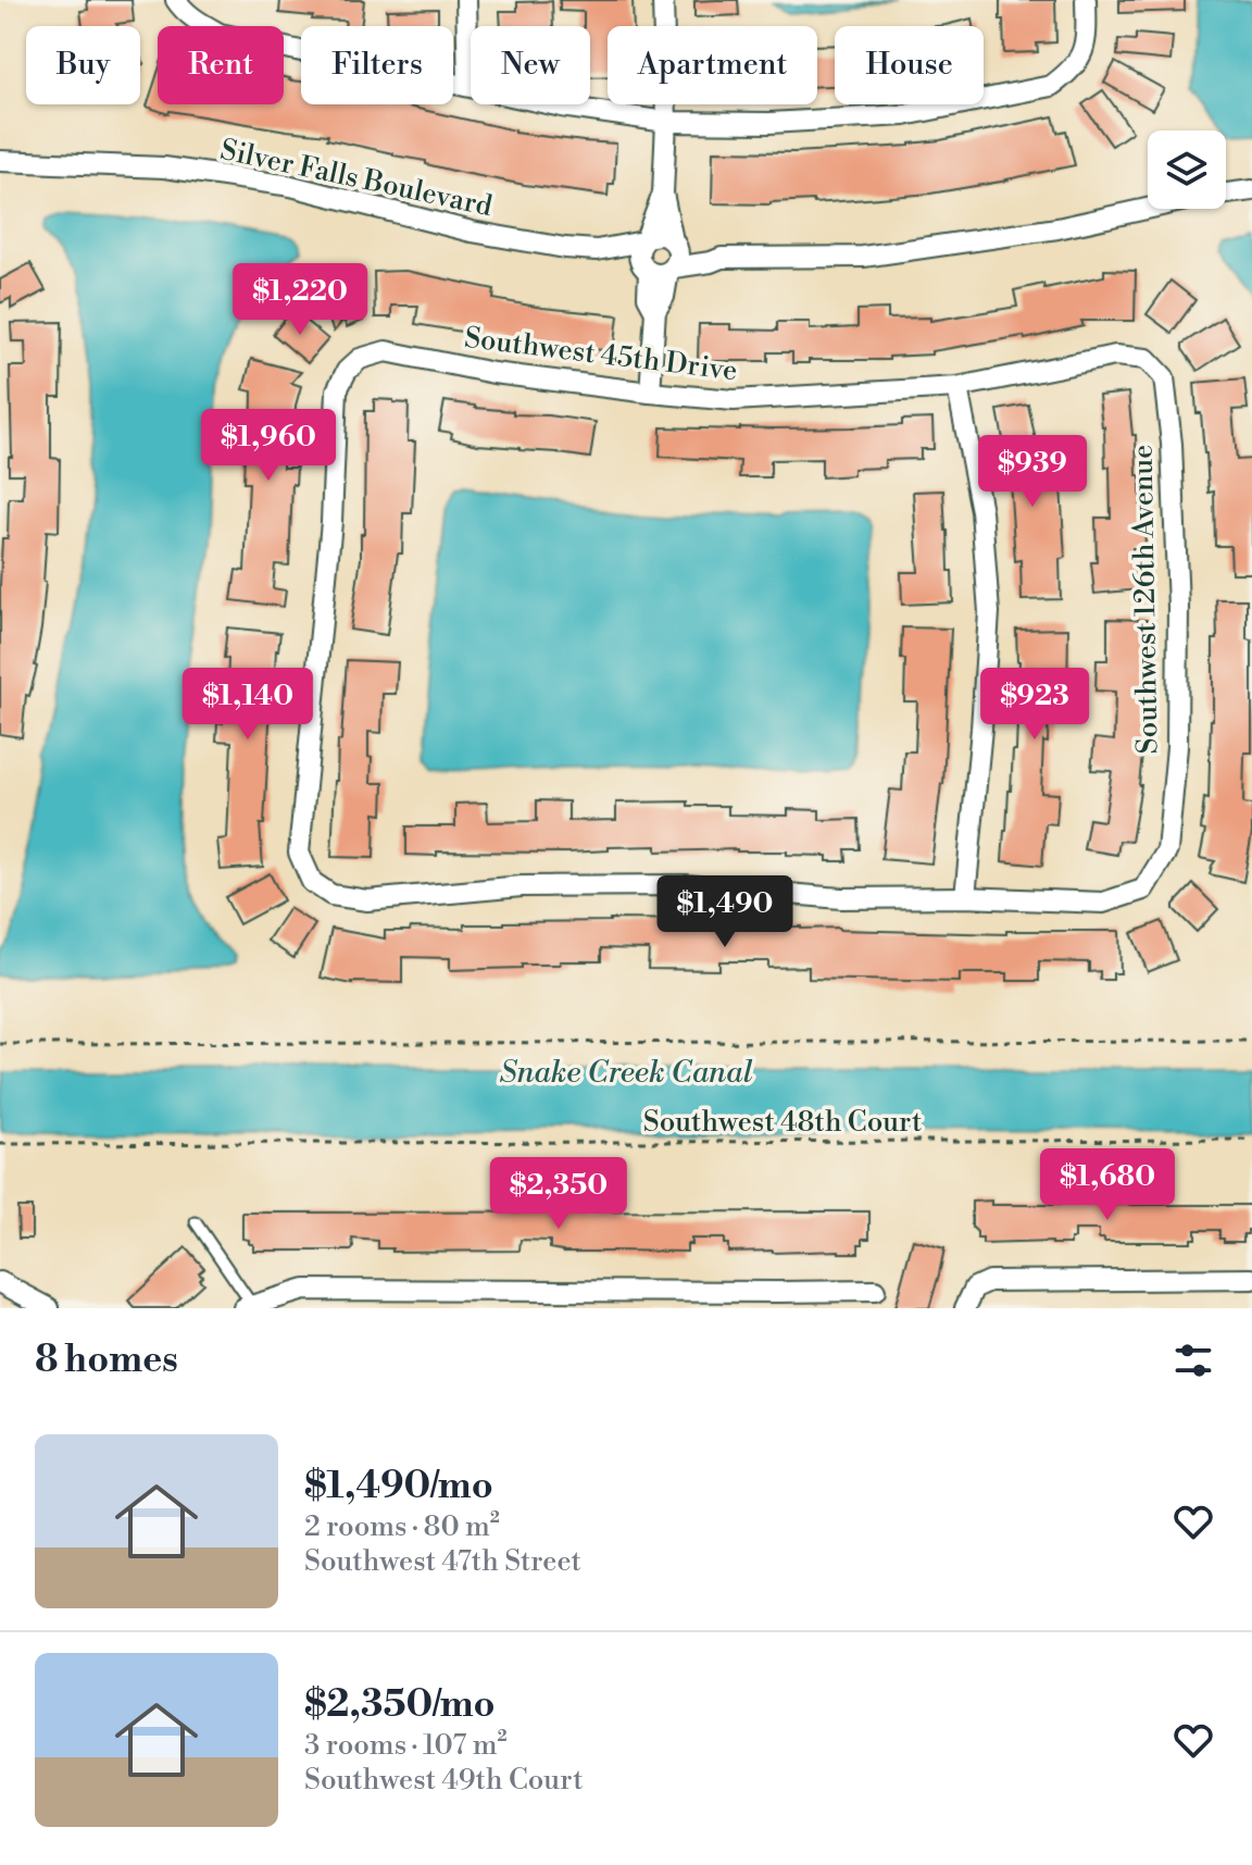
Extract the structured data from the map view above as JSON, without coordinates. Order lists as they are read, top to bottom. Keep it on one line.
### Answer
{"streets":{"street":["Silver Falls Boulevard","Southwest 45th Drive","Southwest 126th Avenue"],"path":["Southwest 48th Court"]},"crossings":[["Southwest 45th Drive","Southwest 126th Avenue"]],"water":["Snake Creek Canal"],"page":{"chip":["Buy","Rent","Filters","New","Apartment","House"],"price":["$1,220","$1,960","$939","$1,140","$923","$1,490","$1,680","$2,350"],"heading":"8 homes","list":[{"name":"$1,490/mo","note":"2 rooms · 80 m² · Southwest 47th Street"},{"name":"$2,350/mo","note":"3 rooms · 107 m² · Southwest 49th Court"}]}}
